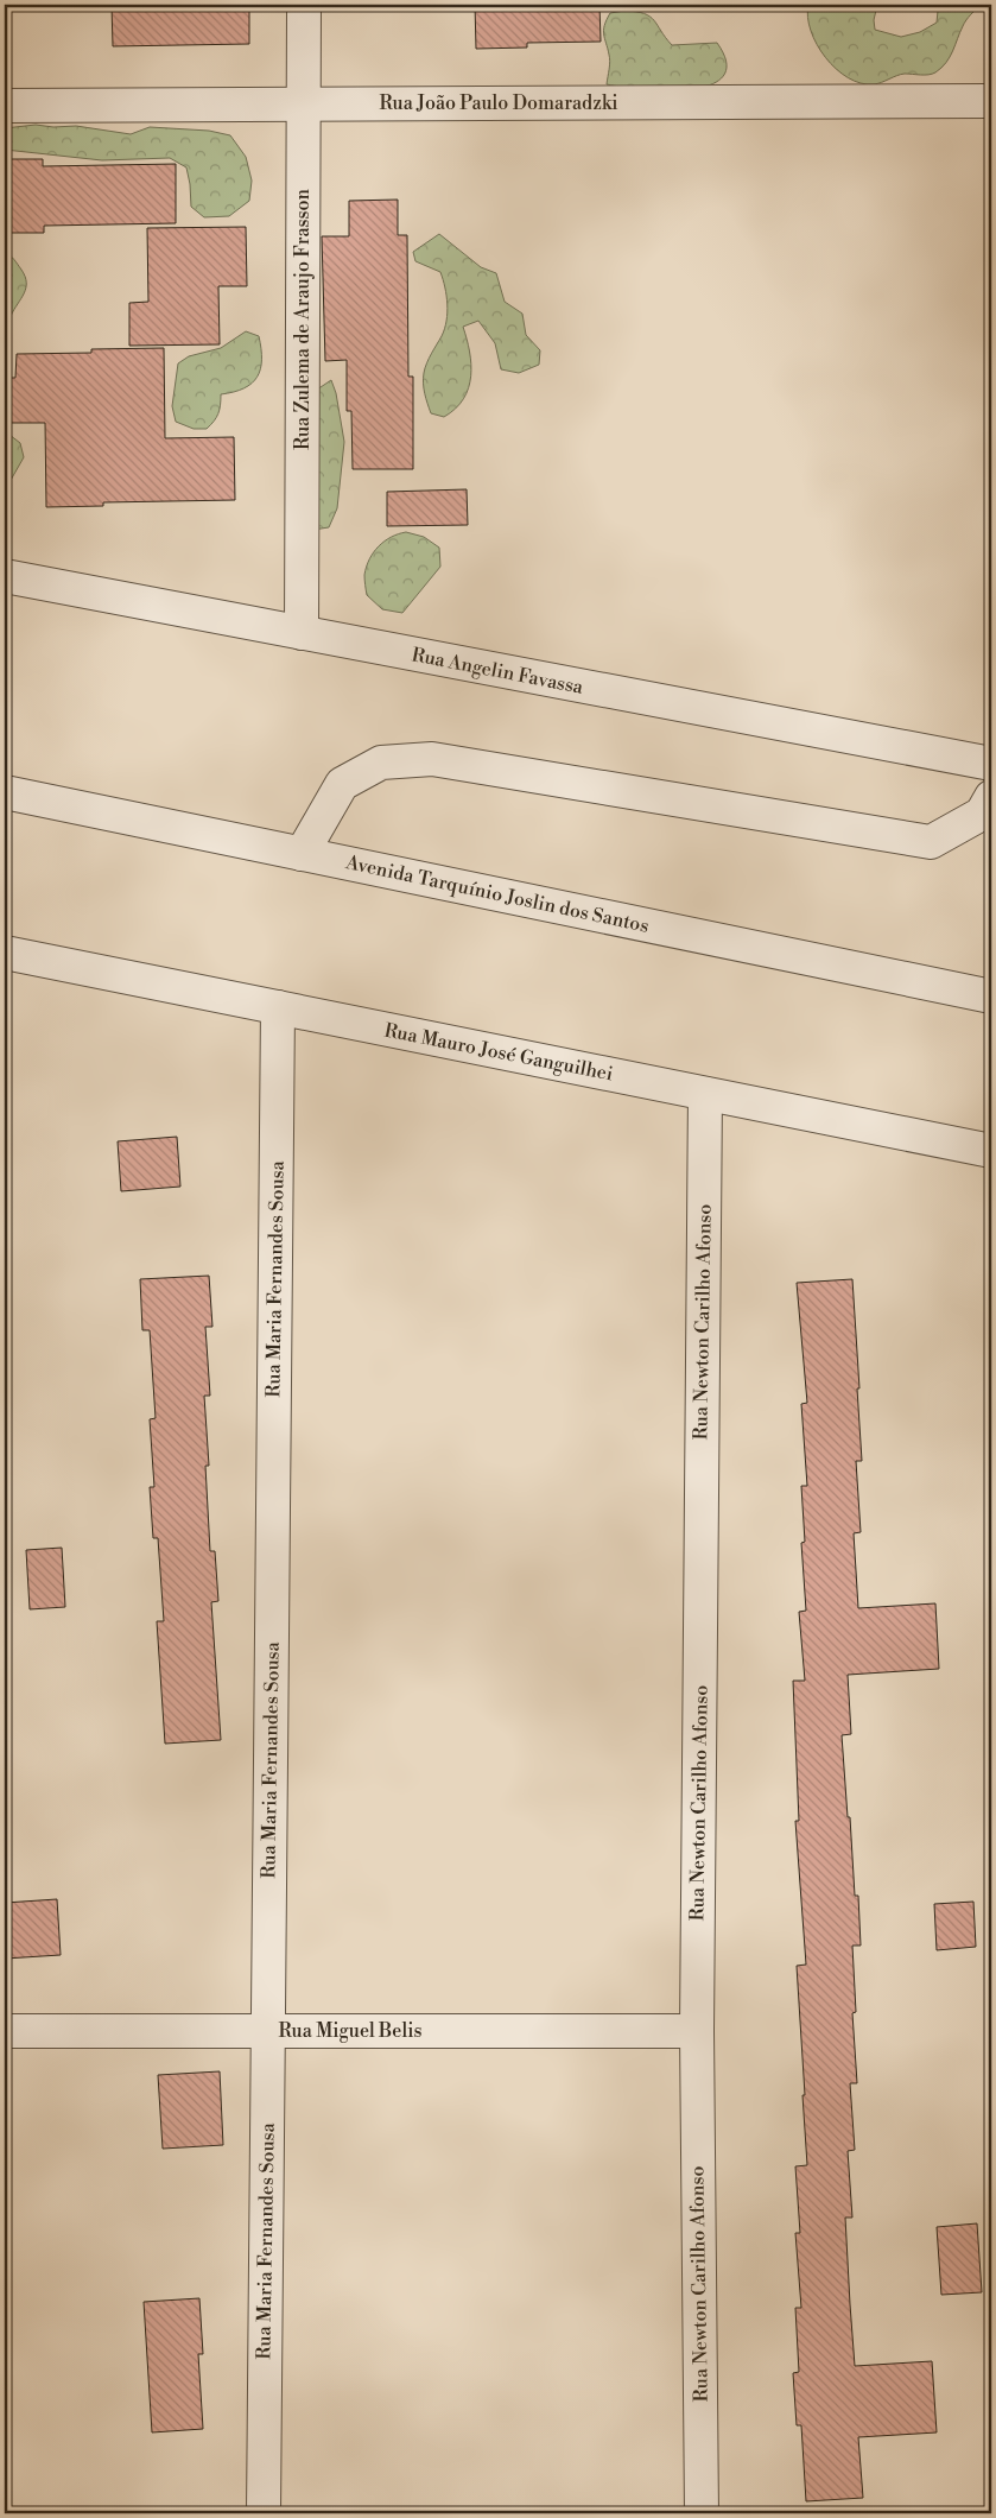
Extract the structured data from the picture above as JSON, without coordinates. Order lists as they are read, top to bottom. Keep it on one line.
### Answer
{"streets":{"street":["Rua João Paulo Domaradzki","Rua Zulema de Araujo Frasson","Rua Angelin Favassa","Avenida Tarquínio Joslin dos Santos","Rua Mauro José Ganguilhei","Rua Maria Fernandes Sousa","Rua Newton Carilho Afonso","Rua Miguel Belis"]},"crossings":[["Rua João Paulo Domaradzki","Rua Zulema de Araujo Frasson"],["Rua Zulema de Araujo Frasson","Rua Angelin Favassa"],["Rua Mauro José Ganguilhei","Rua Maria Fernandes Sousa"],["Rua Mauro José Ganguilhei","Rua Newton Carilho Afonso"],["Rua Maria Fernandes Sousa","Rua Miguel Belis"],["Rua Newton Carilho Afonso","Rua Miguel Belis"]]}
